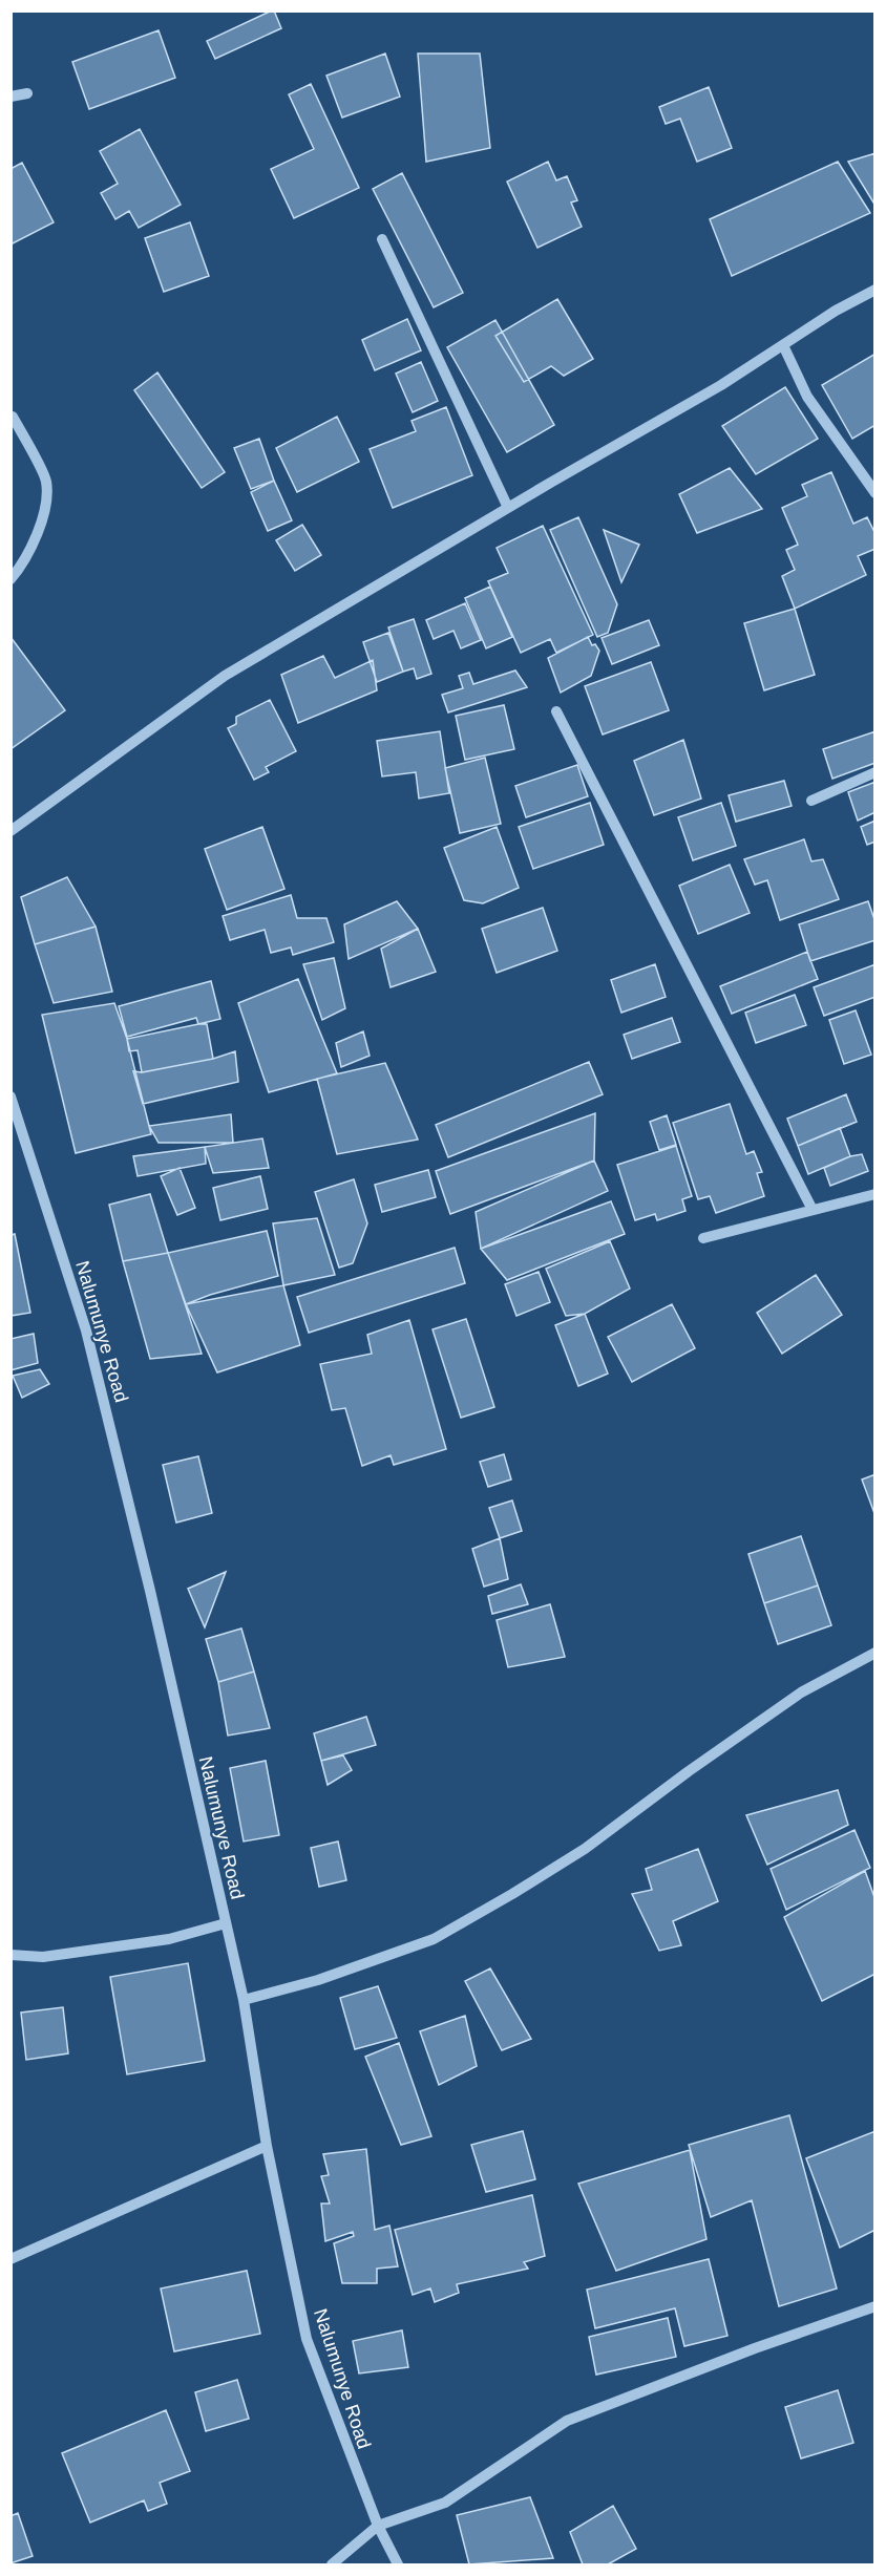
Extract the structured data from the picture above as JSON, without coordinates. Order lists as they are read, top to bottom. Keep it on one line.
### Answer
{"streets":{"street":["Nalumunye Road"]}}
